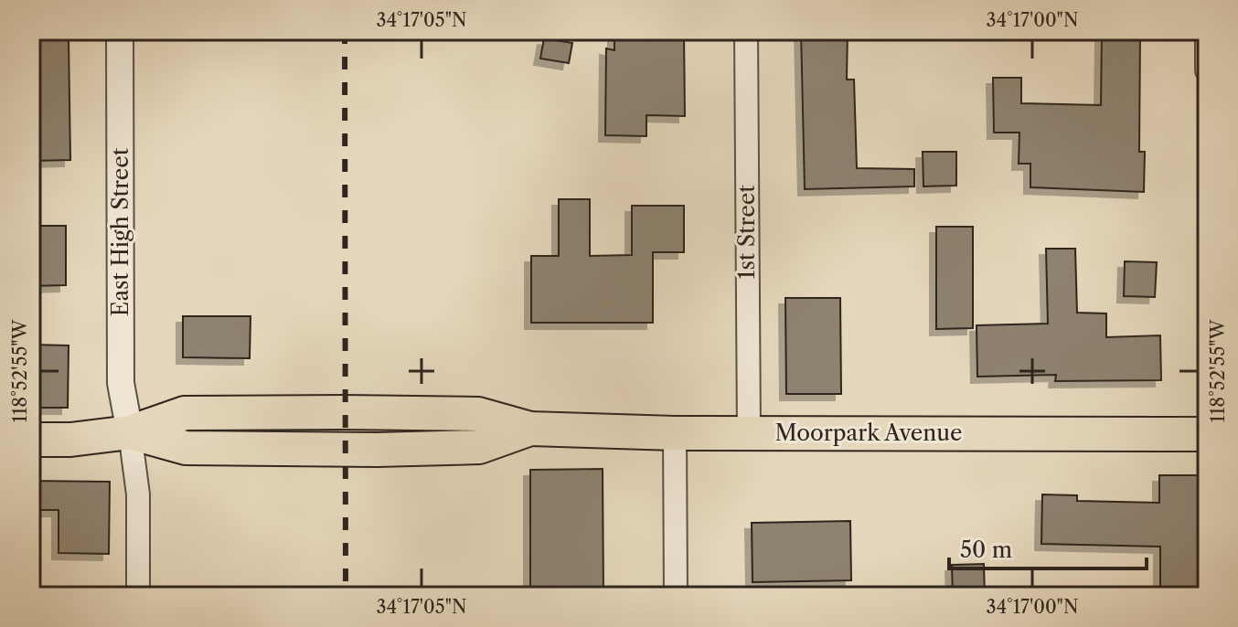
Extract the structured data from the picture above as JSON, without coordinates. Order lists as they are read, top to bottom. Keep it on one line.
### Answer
{"streets":{"main road":["Moorpark Avenue"],"street":["East High Street","1st Street"]},"crossings":[["East High Street","Moorpark Avenue"],["1st Street","Moorpark Avenue"]],"scale_bar":"50 m","coordinates":["34°17'05\"N","34°17'00\"N","118°52'55\"W"]}
